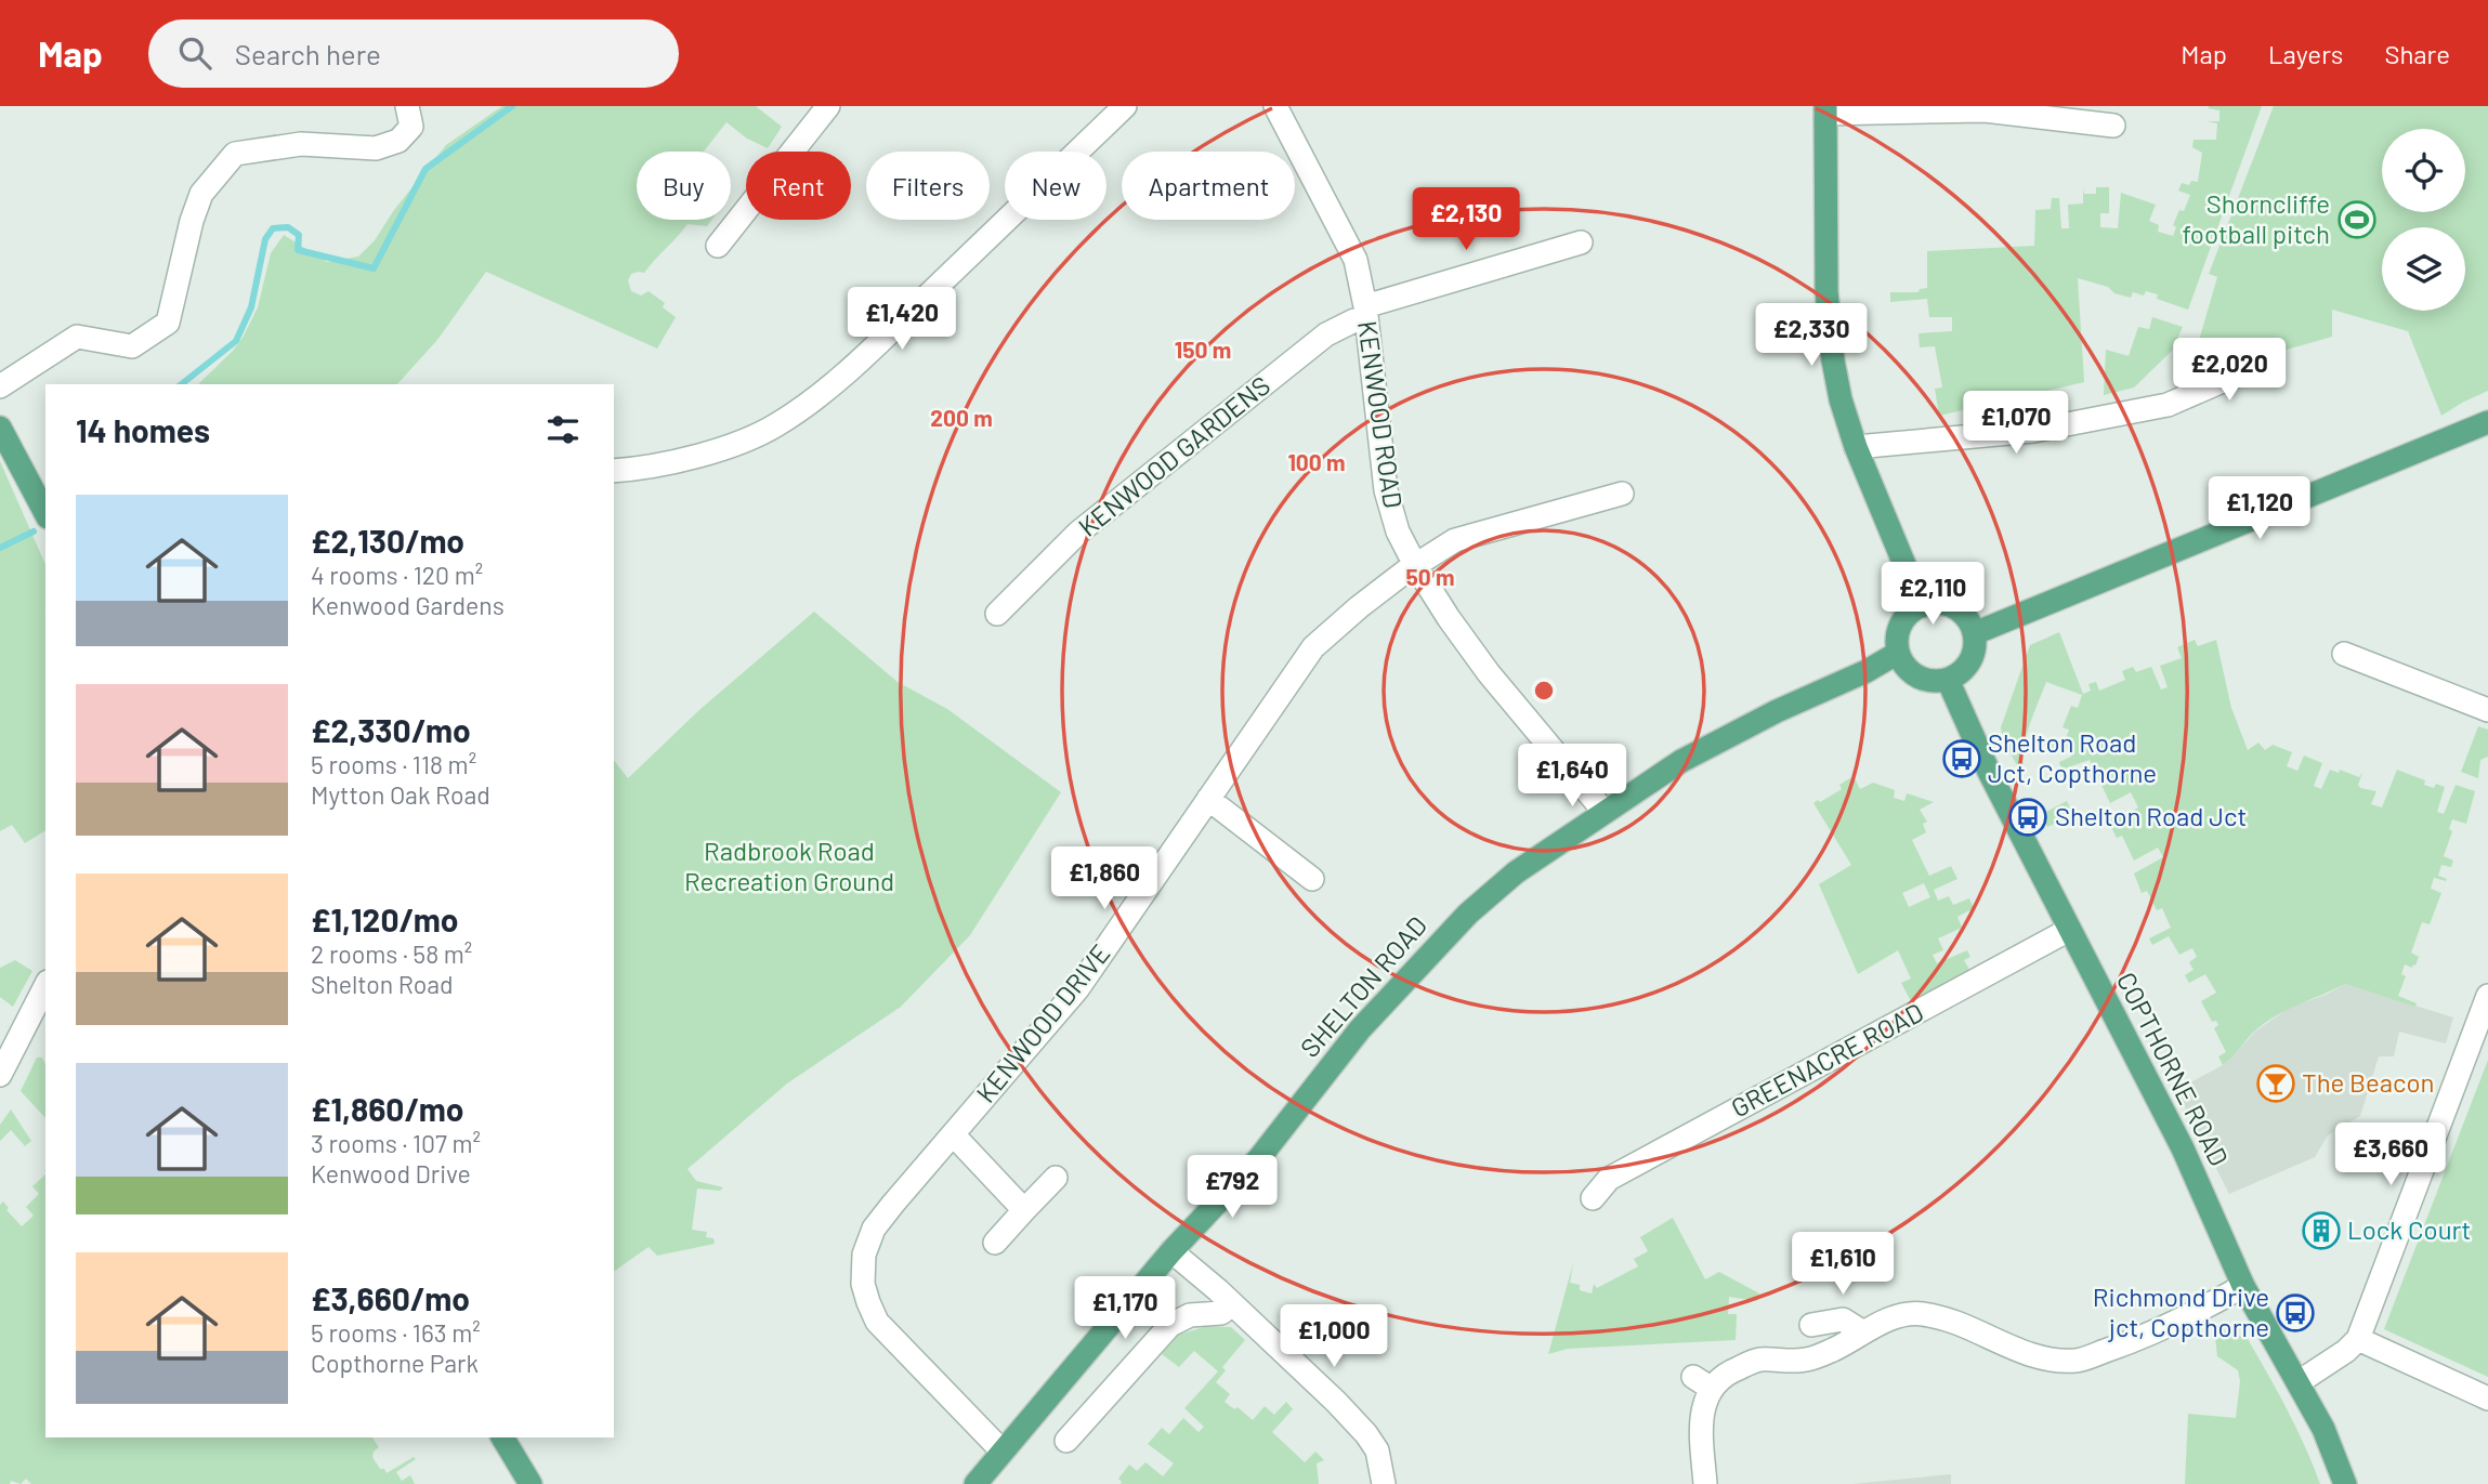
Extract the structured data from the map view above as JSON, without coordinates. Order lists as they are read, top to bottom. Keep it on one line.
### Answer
{"streets":{"main road":["SHELTON ROAD","COPTHORNE ROAD"],"street":["KENWOOD ROAD","KENWOOD GARDENS","KENWOOD DRIVE","GREENACRE ROAD"]},"crossings":[["KENWOOD ROAD","KENWOOD GARDENS"],["KENWOOD ROAD","SHELTON ROAD"],["KENWOOD ROAD","KENWOOD DRIVE"],["SHELTON ROAD","KENWOOD DRIVE"],["SHELTON ROAD","COPTHORNE ROAD"],["GREENACRE ROAD","COPTHORNE ROAD"]],"parks":["Radbrook Road Recreation Ground"],"places":{"sports":["Shorncliffe football pitch"],"bus stop":["Shelton Road Jct, Copthorne","Shelton Road Jct","Richmond Drive jct, Copthorne"],"bar":["The Beacon"],"building":["Lock Court"]},"page":{"header":"Map","search":"Search here","nav":["Map","Layers","Share"],"chip":["Buy","Rent","Filters","New","Apartment"],"price":["£2,130","£1,420","£2,330","£2,020","£1,070","£1,120","£2,110","£1,640","£1,860","£3,660","£792","£1,610","£1,170","£1,000"],"heading":"14 homes","list":[{"name":"£2,130/mo","note":"4 rooms · 120 m² · Kenwood Gardens"},{"name":"£2,330/mo","note":"5 rooms · 118 m² · Mytton Oak Road"},{"name":"£1,120/mo","note":"2 rooms · 58 m² · Shelton Road"},{"name":"£1,860/mo","note":"3 rooms · 107 m² · Kenwood Drive"},{"name":"£3,660/mo","note":"5 rooms · 163 m² · Copthorne Park"}]},"rings":["150 m","200 m","100 m","50 m"]}
